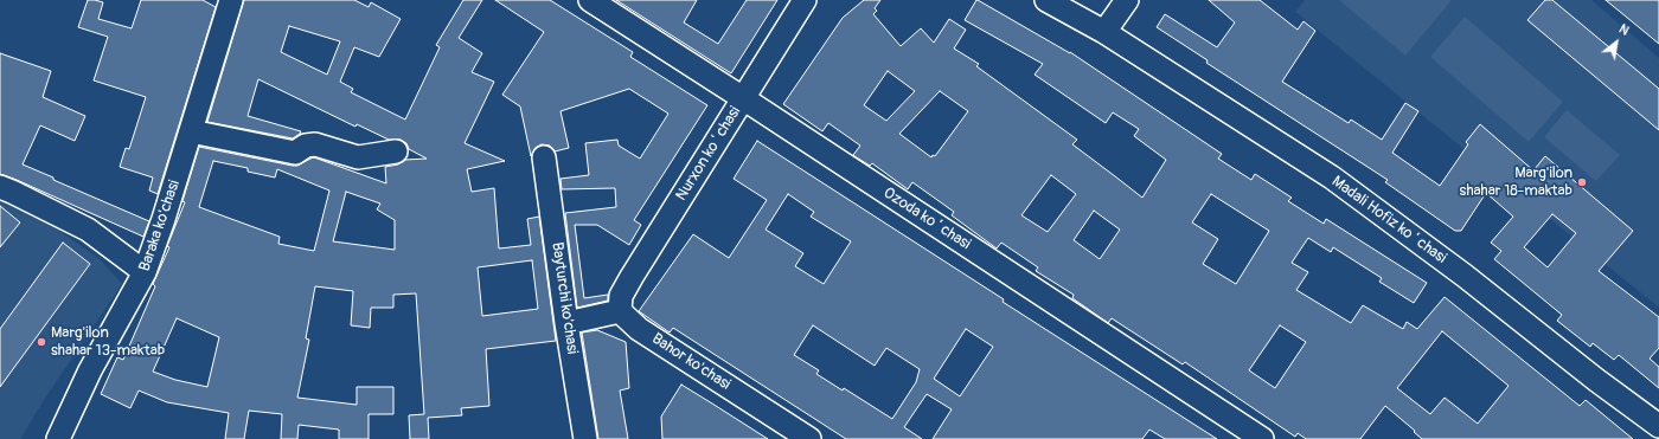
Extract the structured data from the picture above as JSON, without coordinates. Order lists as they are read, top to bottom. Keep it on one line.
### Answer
{"streets":{"street":["Nurxon koʻchasi","Ozoda koʻchasi","Madali Hofiz koʻchasi","Baraka ko'chasi","Bayturchi ko'chasi","Bahor ko'chasi"]},"crossings":[["Nurxon koʻchasi","Ozoda koʻchasi"],["Nurxon koʻchasi","Bahor ko'chasi"]],"places":["Marg'ilon shahar 18-maktab","Marg'ilon shahar 13-maktab"],"north":"top right"}
